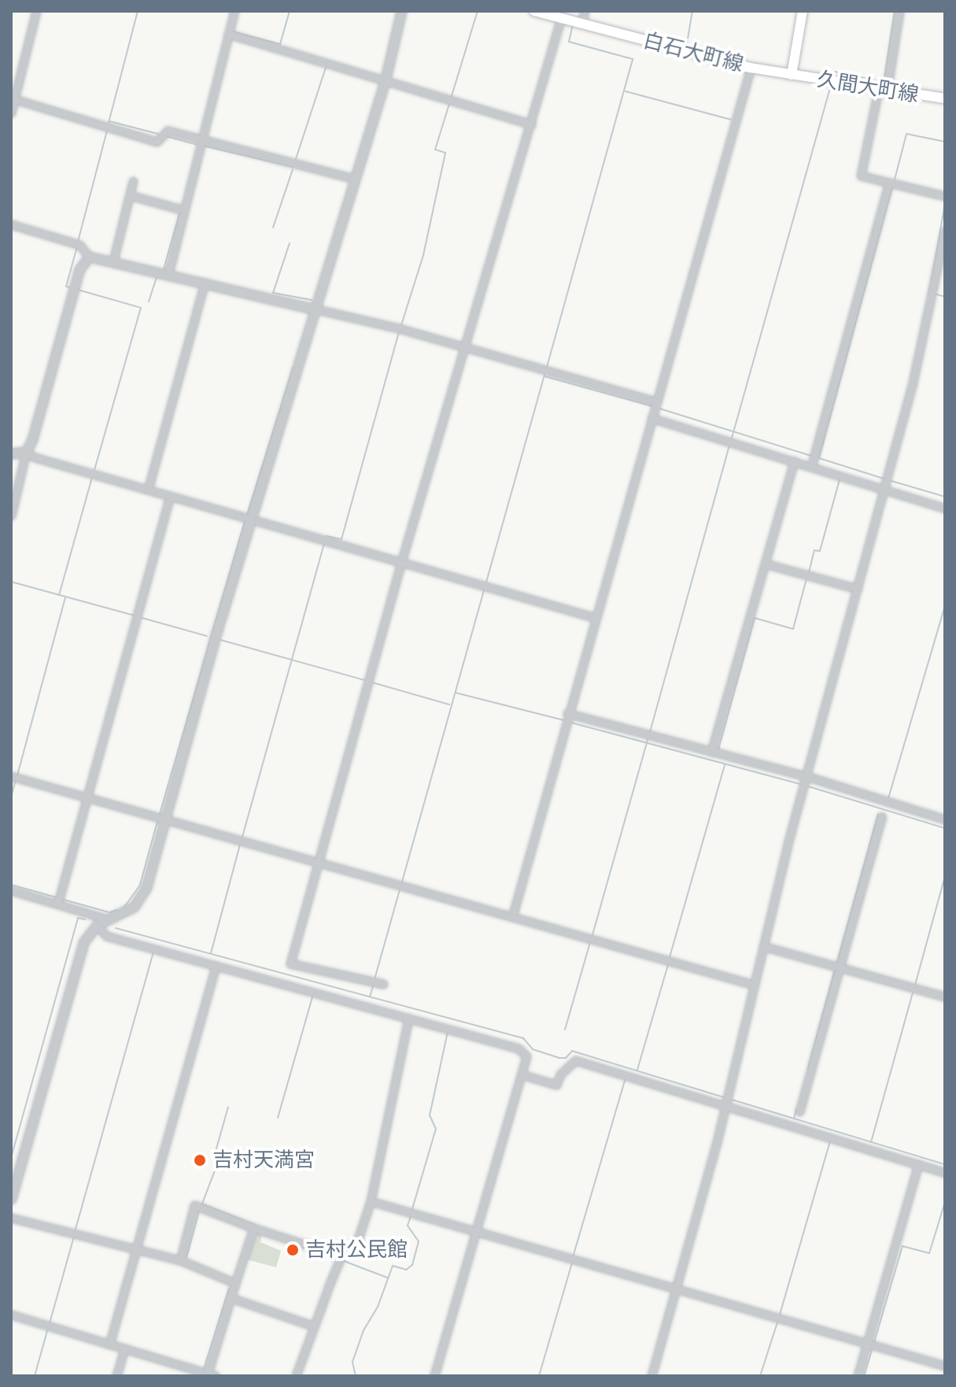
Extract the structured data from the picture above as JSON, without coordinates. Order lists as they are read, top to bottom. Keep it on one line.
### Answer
{"streets":{"main road":["白石大町線","久間大町線"]},"crossings":[["白石大町線","久間大町線"]],"places":["吉村天満宮","吉村公民館"]}
